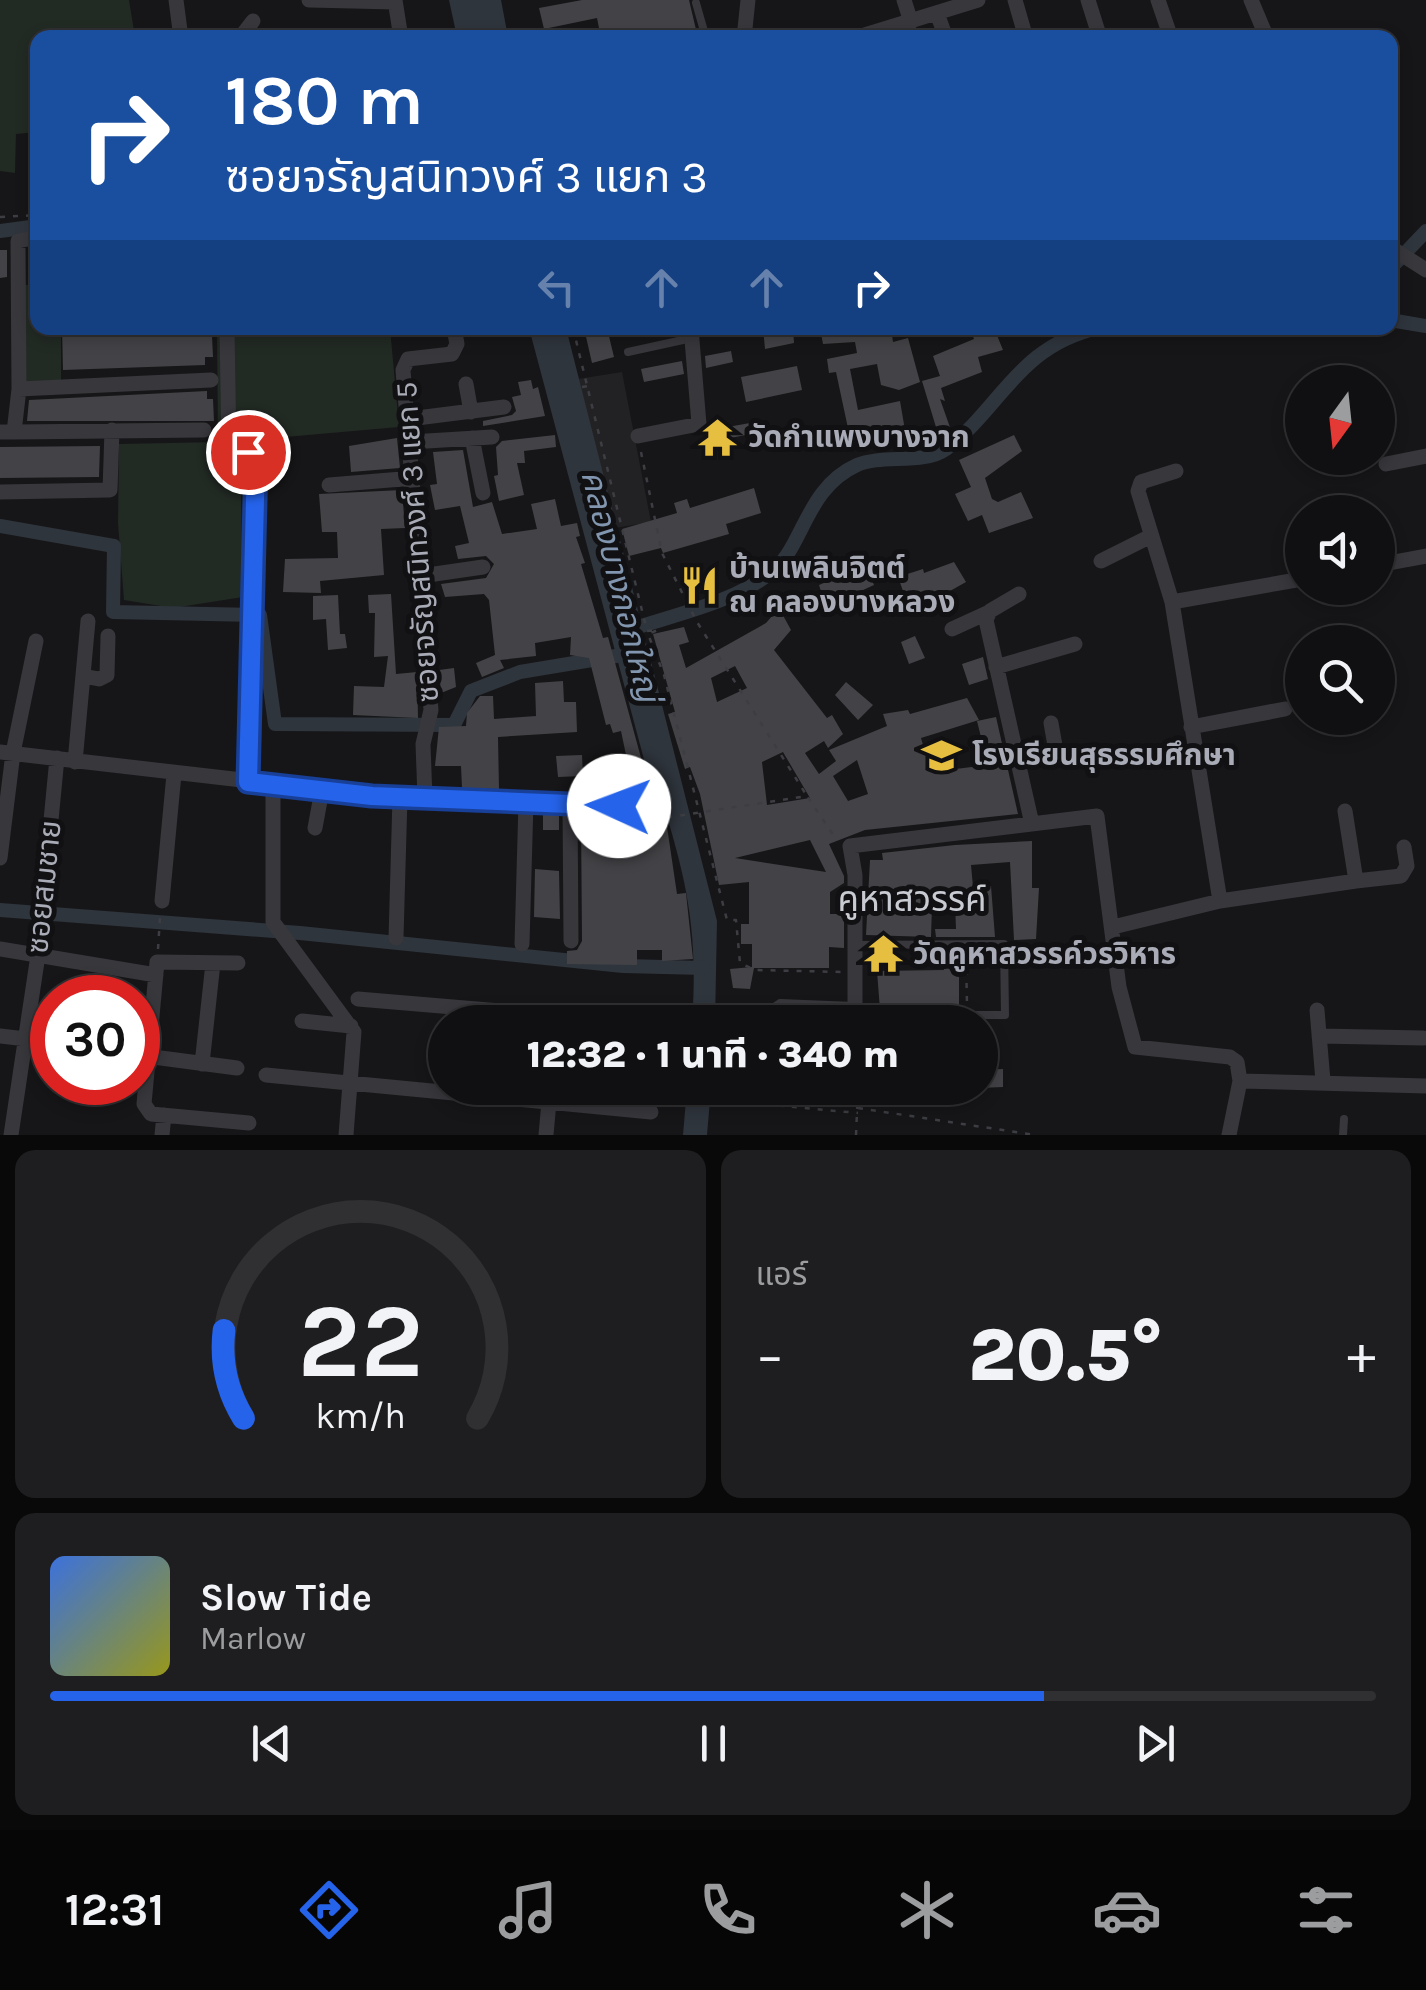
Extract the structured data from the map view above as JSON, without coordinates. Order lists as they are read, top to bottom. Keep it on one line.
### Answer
{"streets":{"street":["ซอยจรัญสนิทวงศ์ 3 แยก 5","ซอยสมชาย"]},"districts":["คูหาสวรรค์"],"water":["คลองบางกอกใหญ่"],"places":{"temple":["วัดกำแพงบางจาก","วัดคูหาสวรรค์วรวิหาร"],"restaurant":["บ้านเพลินจิตต์ ณ คลองบางหลวง"],"school or university":["โรงเรียนสุธรรมศึกษา"]},"north":"bottom","page":{"turn":["180 m","ซอยจรัญสนิทวงศ์ 3 แยก 3"],"limit":"30","trip":"12:32 · 1 นาที · 340 m","tile":"แอร์","heat":["−","20.5°","+"],"song":["Slow Tide","Marlow"],"tabs":"12:31","gauge":["22","km/h"]}}
